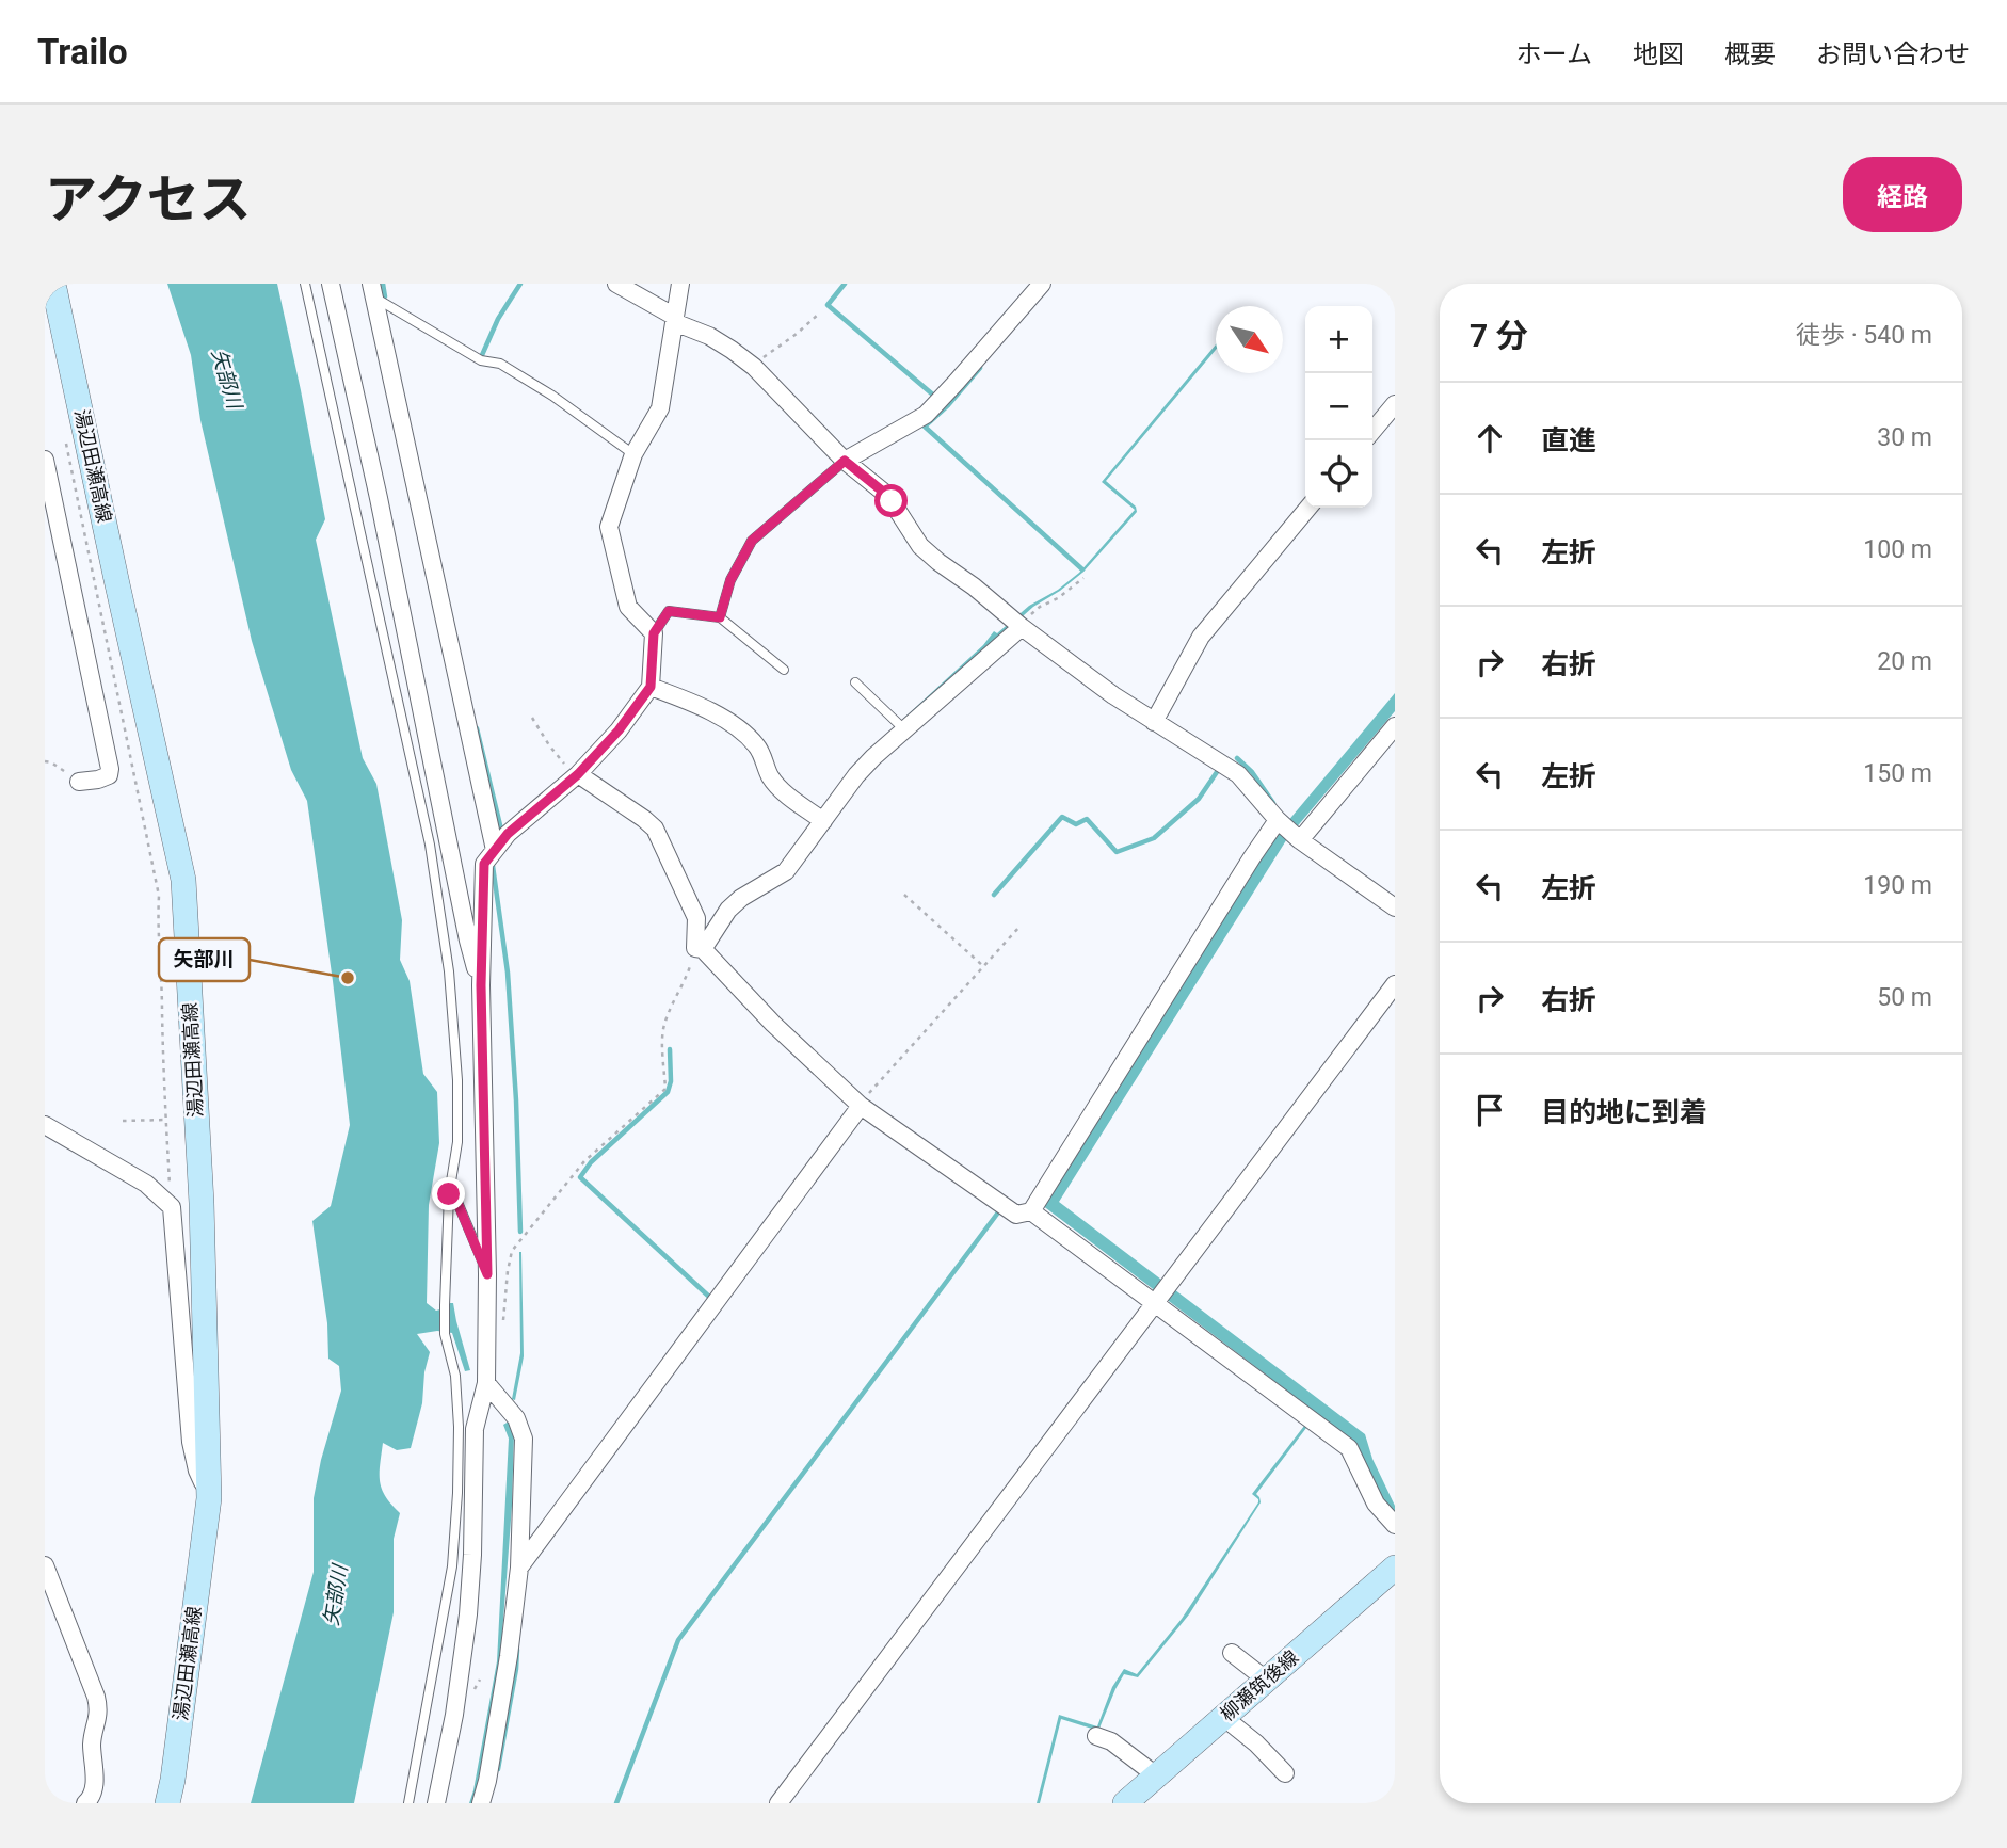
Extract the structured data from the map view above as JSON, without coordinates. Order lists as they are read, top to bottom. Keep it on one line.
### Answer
{"streets":{"main road":["湯辺田瀬高線","柳瀬筑後線"]},"water":["矢部川"],"places":["矢部川"],"north":"bottom right","page":{"header":"Trailo","nav":["ホーム","地図","概要","お問い合わせ"],"title":"アクセス","buttons":"経路","heading":["7 分","徒歩 · 540 m"],"map_buttons":["+","−"],"list":[["直進","30 m"],["左折","100 m"],["右折","20 m"],["左折","150 m"],["左折","190 m"],["右折","50 m"],"目的地に到着"]}}
